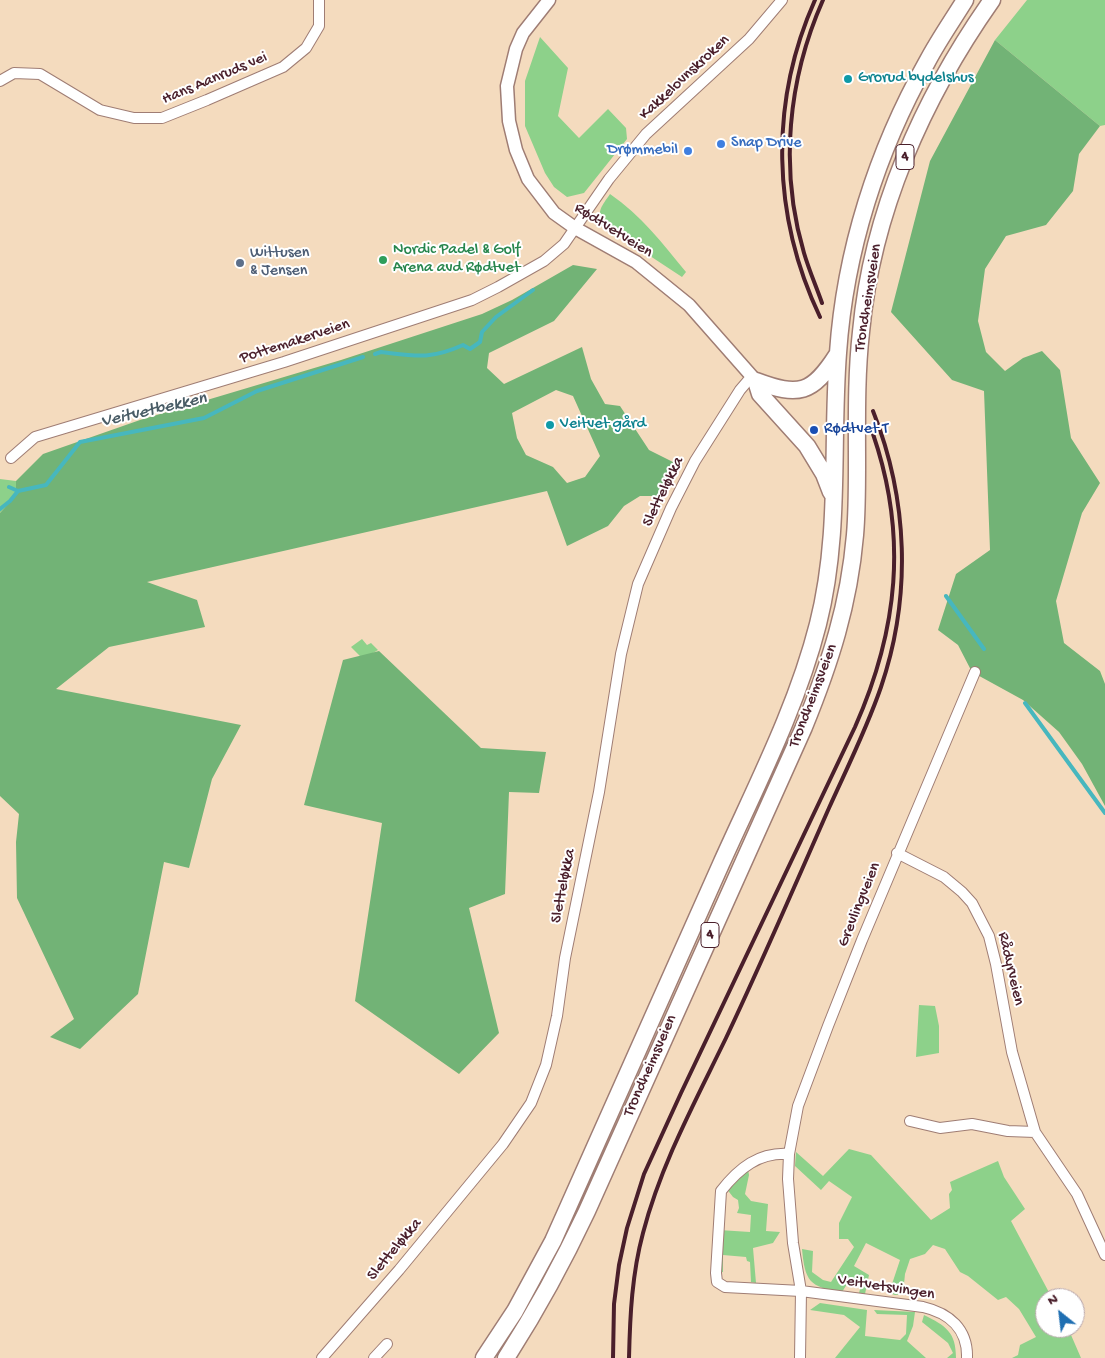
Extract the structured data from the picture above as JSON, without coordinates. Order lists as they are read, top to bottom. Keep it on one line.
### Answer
{"streets":{"highway":["4","Trondheimsveien"],"street":["Kakkelovnskroken","Hans Aanruds vei","Rødtvetveien","Pottemakerveien","Sletteløkka","Grevlingveien","Rådyrveien","Veitvetsvingen"]},"crossings":[["Kakkelovnskroken","Rødtvetveien"],["Kakkelovnskroken","Pottemakerveien"],["Rødtvetveien","Pottemakerveien"],["Rødtvetveien","Sletteløkka"],["Grevlingveien","Rådyrveien"],["Grevlingveien","Veitvetsvingen"]],"water":["Veitvetbekken"],"places":["Grorud bydelshus","Snap Drive","Drømmebil","Nordic Padel & Golf Arena avd Rødtvet","Wittusen & Jensen","Veitvet gård","Rødtvet T"],"north":"top left"}
